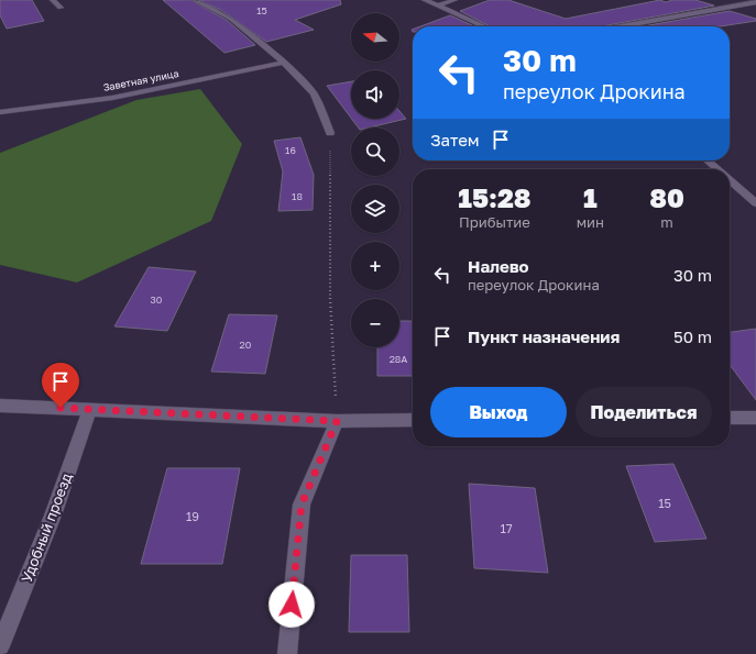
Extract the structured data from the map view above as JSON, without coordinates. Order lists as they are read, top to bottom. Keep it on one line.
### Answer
{"streets":{"street":["Заветная улица","Удобный проезд"]},"house_numbers":["15","16","18","30","20","28А","15","19","17"],"north":"left","page":{"map_buttons":["+","−"],"turn":["30 m","переулок Дрокина"],"then":"Затем","eta":["15:28","Прибытие","1","мин","80","m"],"list":[{"name":"Налево","note":"переулок Дрокина","value":"30 m"},{"name":"Пункт назначения","value":"50 m"}],"buttons":["Выход","Поделиться"]}}
